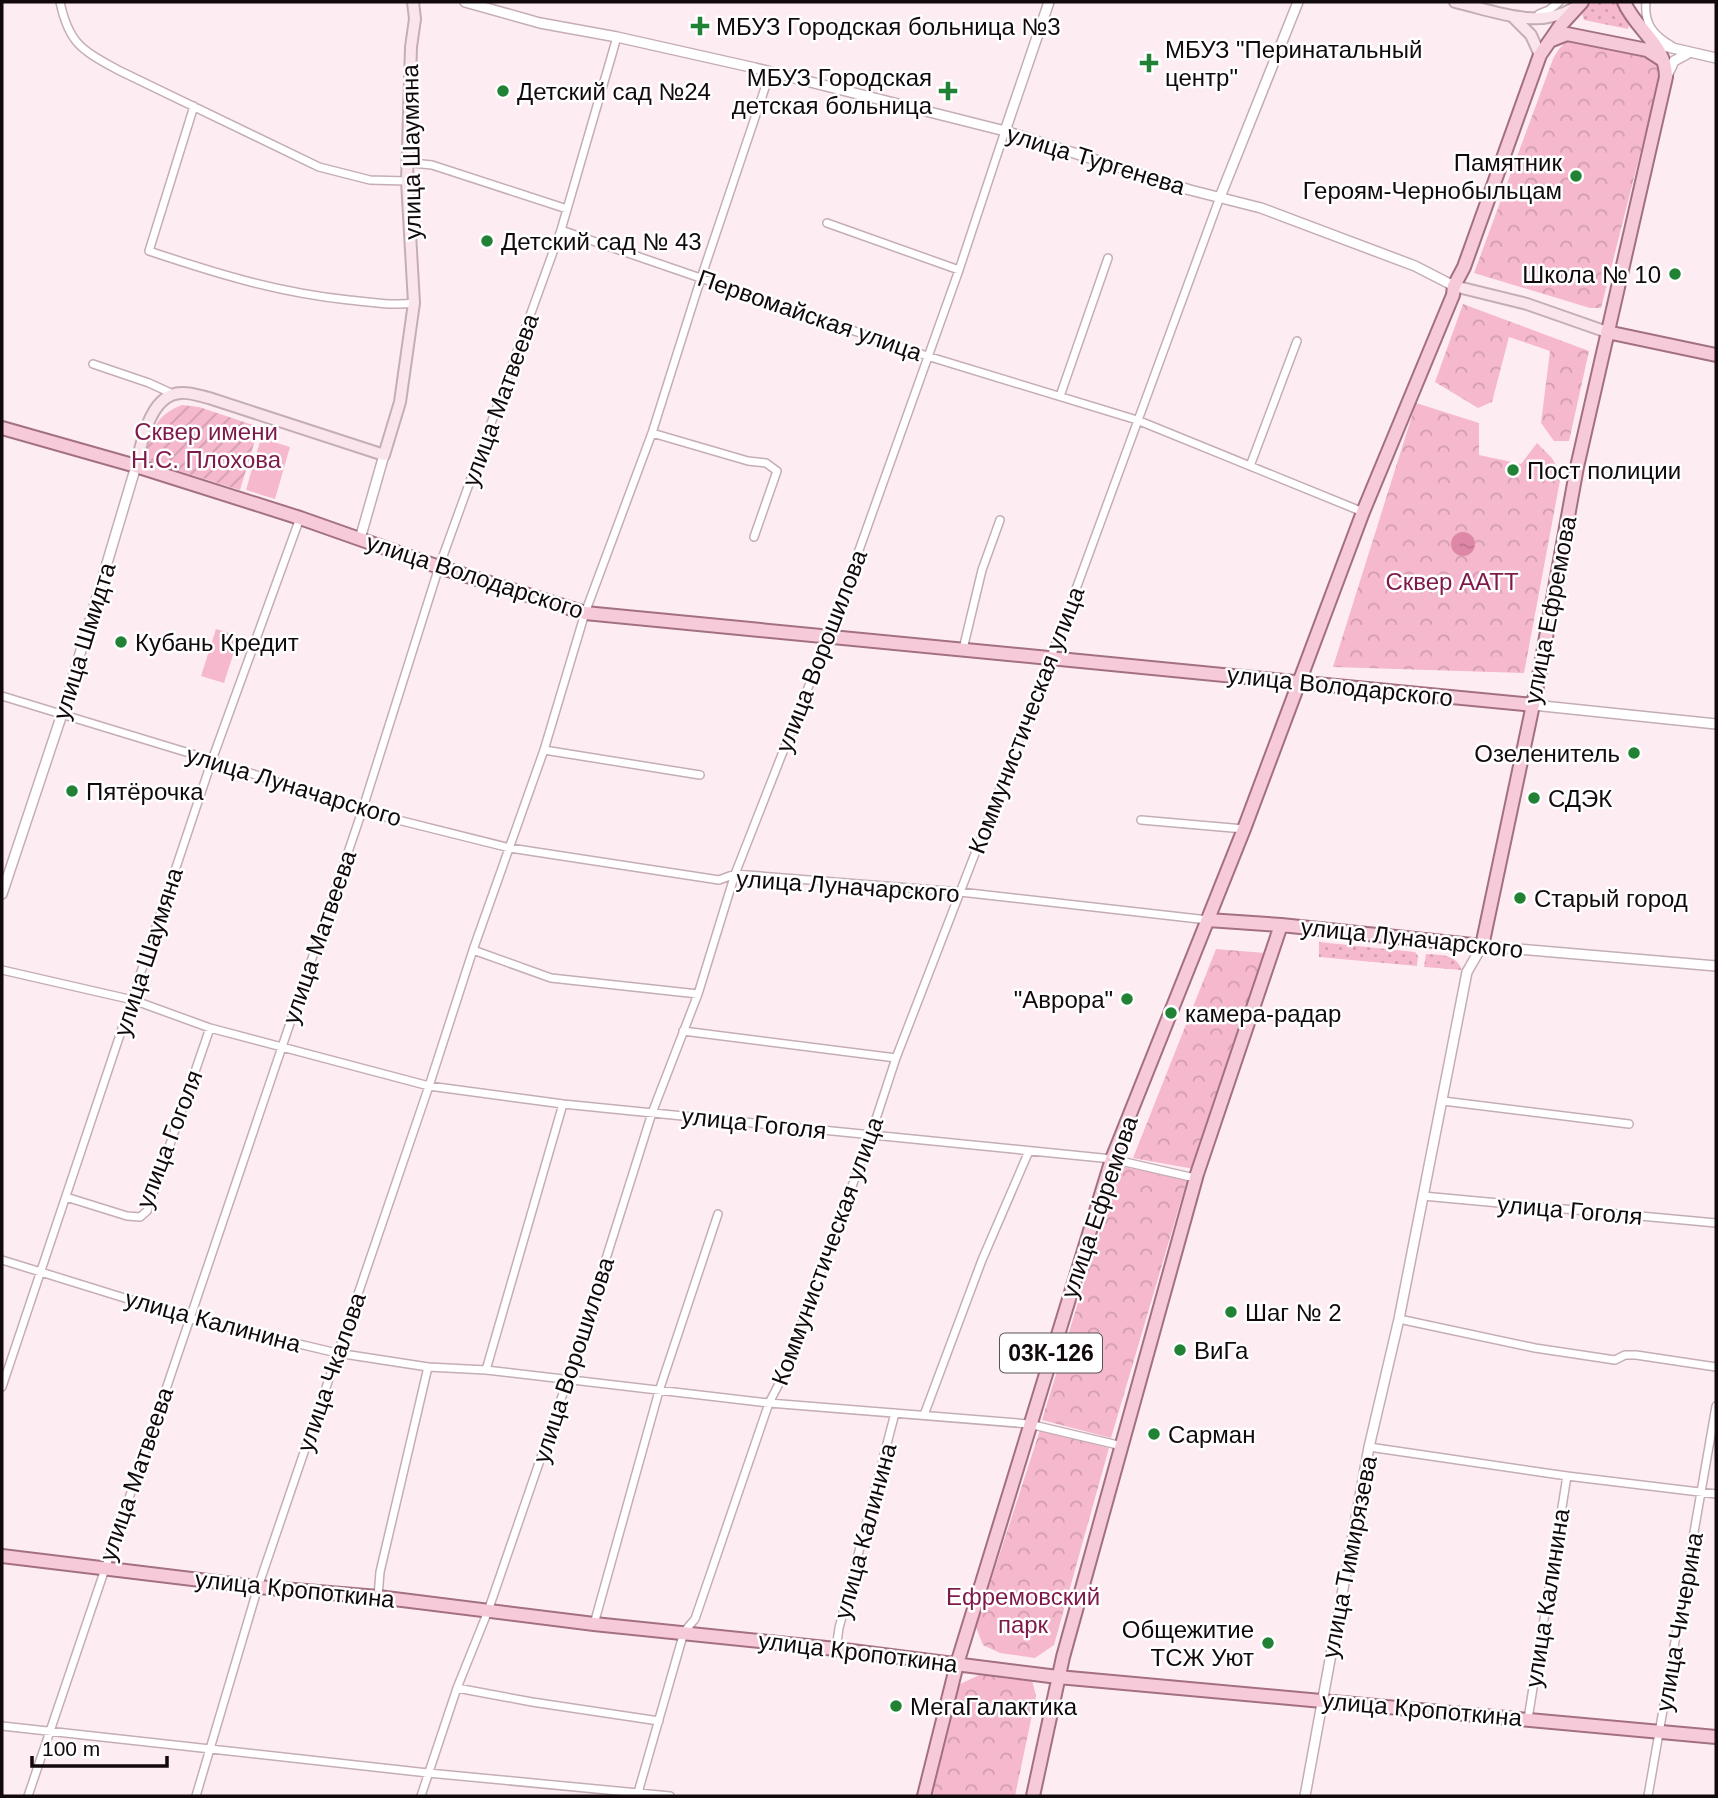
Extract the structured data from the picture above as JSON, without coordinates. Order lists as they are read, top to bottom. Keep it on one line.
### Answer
{"streets":{"main road":["улица Шаумяна","улица Тургенева","улица Володарского","улица Ефремова","улица Шмидта","улица Луначарского","03К-126","улица Кропоткина"],"street":["Первомайская улица","улица Матвеева","улица Ворошилова","Коммунистическая улица","улица Гоголя","улица Калинина","улица Чкалова","улица Тимирязева","улица Чичерина"]},"crossings":[["улица Шаумяна","улица Володарского"],["улица Шаумяна","улица Луначарского"],["улица Шаумяна","улица Гоголя"],["улица Шаумяна","улица Калинина"],["улица Тургенева","улица Матвеева"],["улица Тургенева","улица Ефремова"],["улица Тургенева","улица Ворошилова"],["улица Тургенева","Коммунистическая улица"],["улица Тургенева","улица Чкалова"],["Первомайская улица","улица Матвеева"],["Первомайская улица","улица Ефремова"],["Первомайская улица","улица Ворошилова"],["Первомайская улица","Коммунистическая улица"],["Первомайская улица","улица Чкалова"],["улица Матвеева","улица Володарского"],["улица Матвеева","улица Луначарского"],["улица Матвеева","улица Гоголя"],["улица Матвеева","улица Калинина"],["улица Матвеева","улица Кропоткина"],["улица Володарского","улица Ефремова"],["улица Володарского","улица Шмидта"],["улица Володарского","улица Ворошилова"],["улица Володарского","Коммунистическая улица"],["улица Володарского","улица Чкалова"],["улица Ефремова","улица Луначарского"],["улица Ефремова","улица Гоголя"],["улица Ефремова","улица Калинина"],["улица Ефремова","улица Тимирязева"],["улица Ефремова","улица Кропоткина"],["улица Шмидта","улица Луначарского"],["улица Ворошилова","улица Луначарского"],["улица Ворошилова","улица Гоголя"],["улица Ворошилова","улица Калинина"],["улица Ворошилова","улица Кропоткина"],["Коммунистическая улица","улица Луначарского"],["Коммунистическая улица","улица Гоголя"],["Коммунистическая улица","улица Калинина"],["Коммунистическая улица","улица Кропоткина"],["улица Луначарского","улица Чкалова"],["улица Луначарского","улица Тимирязева"],["улица Гоголя","улица Чкалова"],["улица Гоголя","улица Тимирязева"],["улица Калинина","улица Чкалова"],["улица Калинина","улица Тимирязева"],["улица Калинина","улица Кропоткина"],["улица Калинина","улица Чичерина"],["улица Чкалова","улица Кропоткина"],["улица Тимирязева","улица Кропоткина"],["улица Кропоткина","улица Чичерина"]],"parks":["Сквер имени Н.С. Плохова","Сквер ААТТ","Ефремовский парк"],"places":{"health":["МБУЗ Городская больница №3","МБУЗ \"Перинатальный центр\"","МБУЗ Городская детская больница"],"other":["Детский сад №24","Памятник Героям-Чернобыльцам","Детский сад № 43","Школа № 10","Пост полиции","Кубань Кредит","Озеленитель","Пятёрочка","СДЭК","Старый город","\"Аврора\"","камера-радар","Шаг № 2","ВиГа","Сарман","Общежитие ТСЖ Уют","МегаГалактика"]},"scale_bar":"100 m"}
